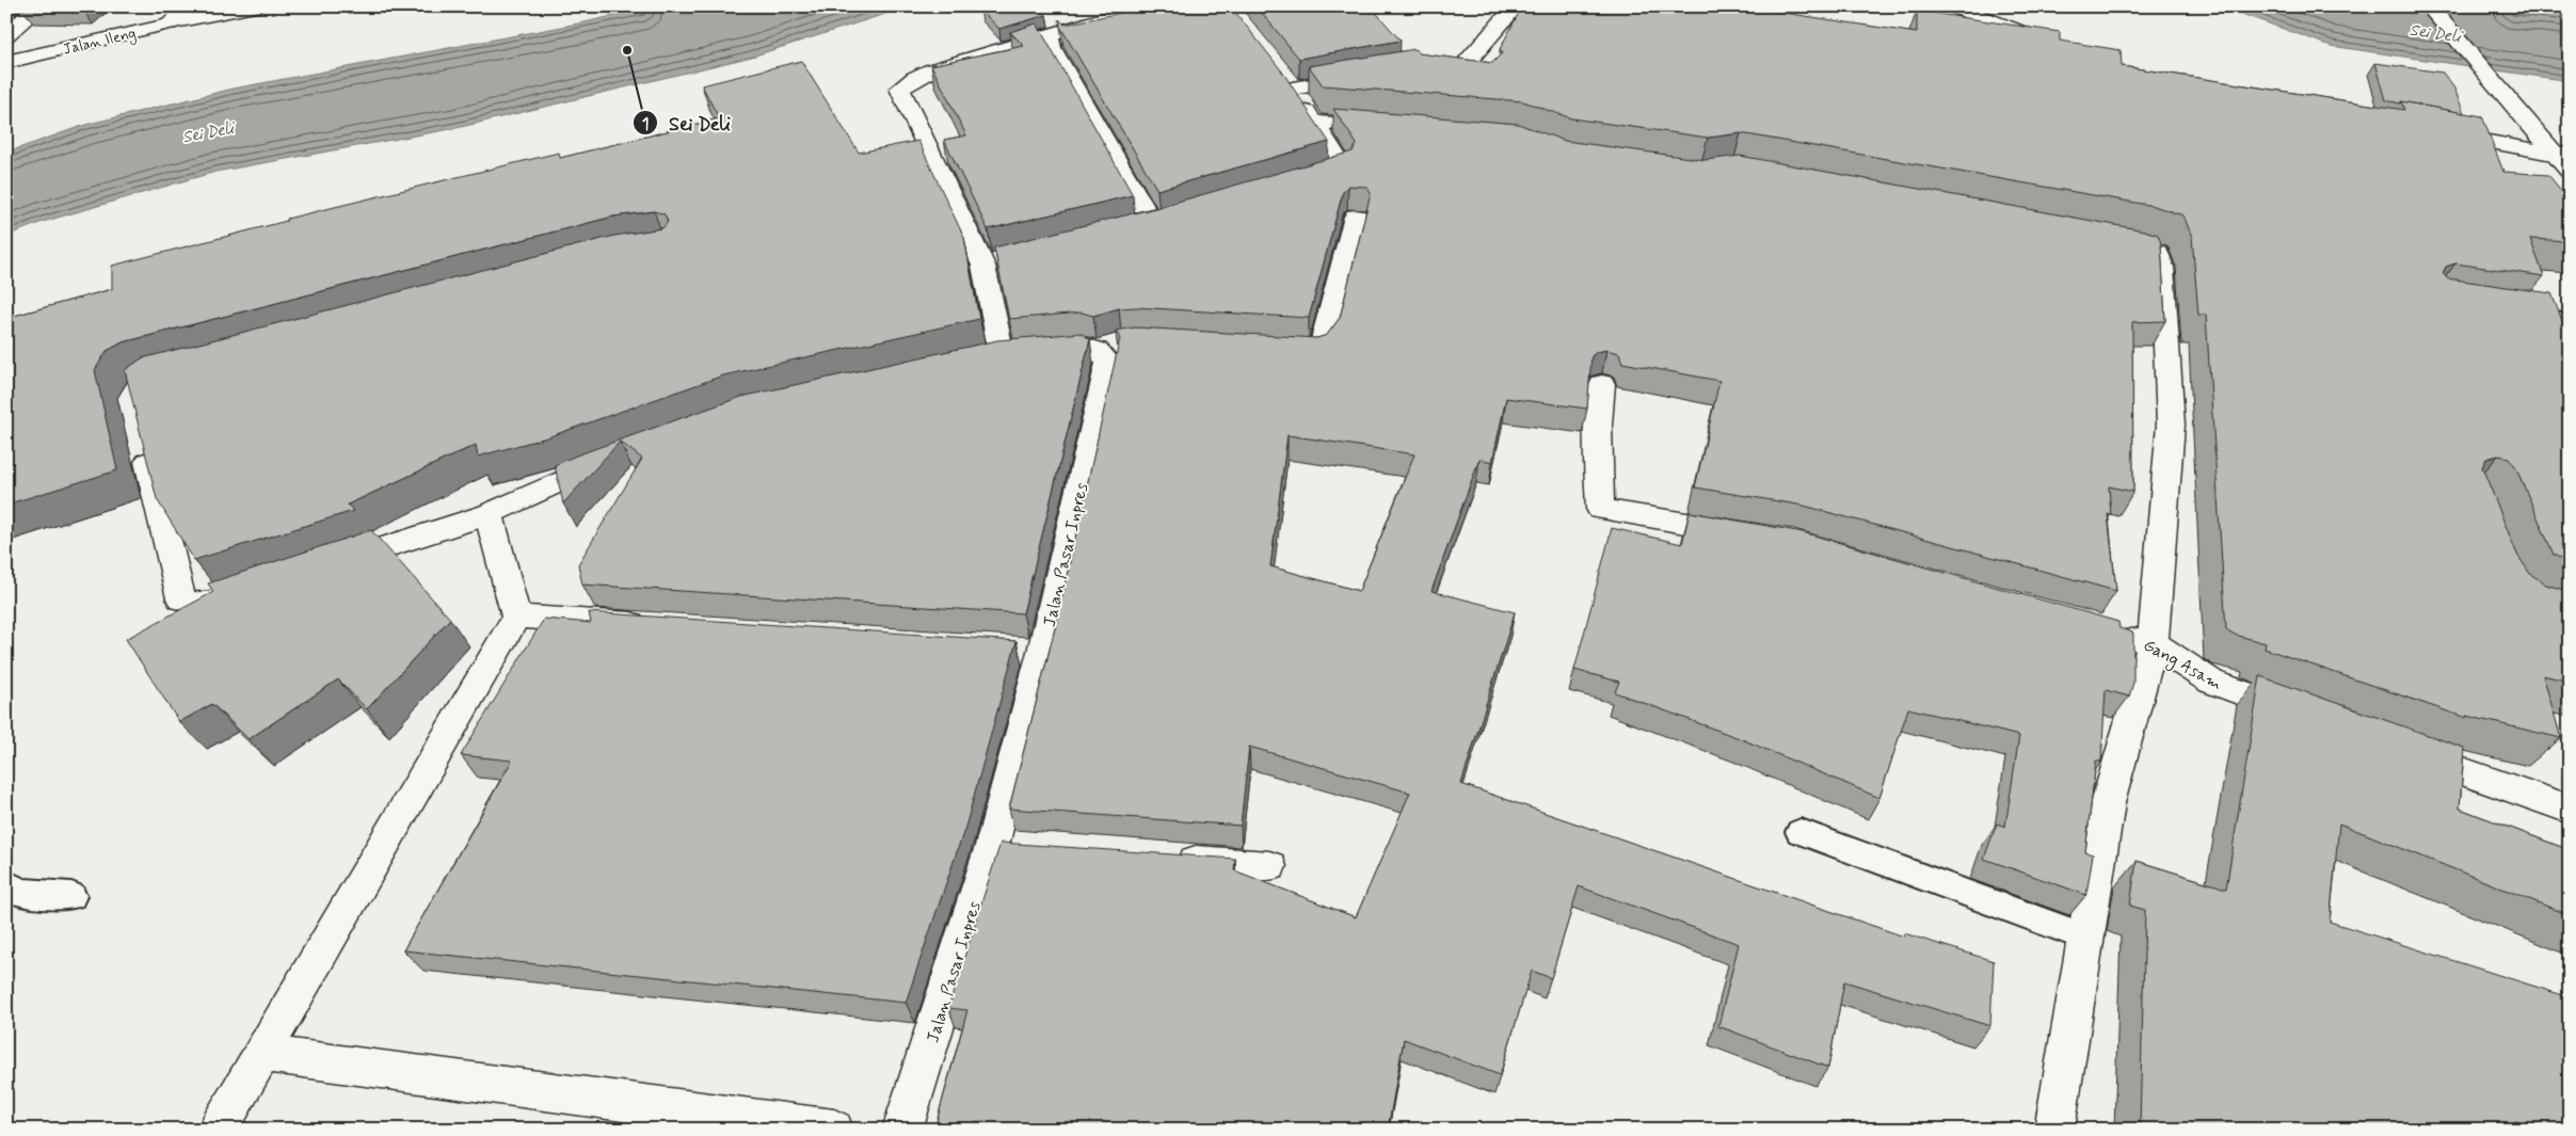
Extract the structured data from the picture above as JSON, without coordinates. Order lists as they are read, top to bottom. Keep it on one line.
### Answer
{"streets":{"street":["Jalan Ileng","Jalan Pasar Inpres","Gang Asam"]},"water":["Sei Deli"],"places":["Sei Deli"]}
